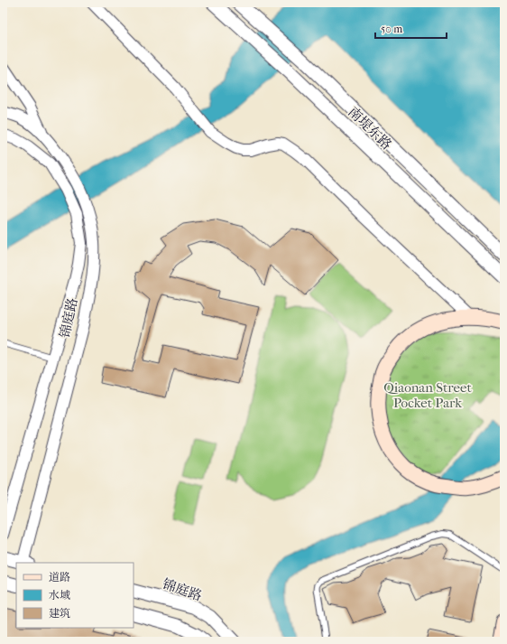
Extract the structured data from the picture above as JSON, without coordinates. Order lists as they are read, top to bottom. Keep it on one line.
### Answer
{"streets":{"street":["南堤东路","锦庭路"]},"parks":["Qiaonan Street Pocket Park"],"legend":["道路","水域","建筑"],"scale_bar":"50 m"}
